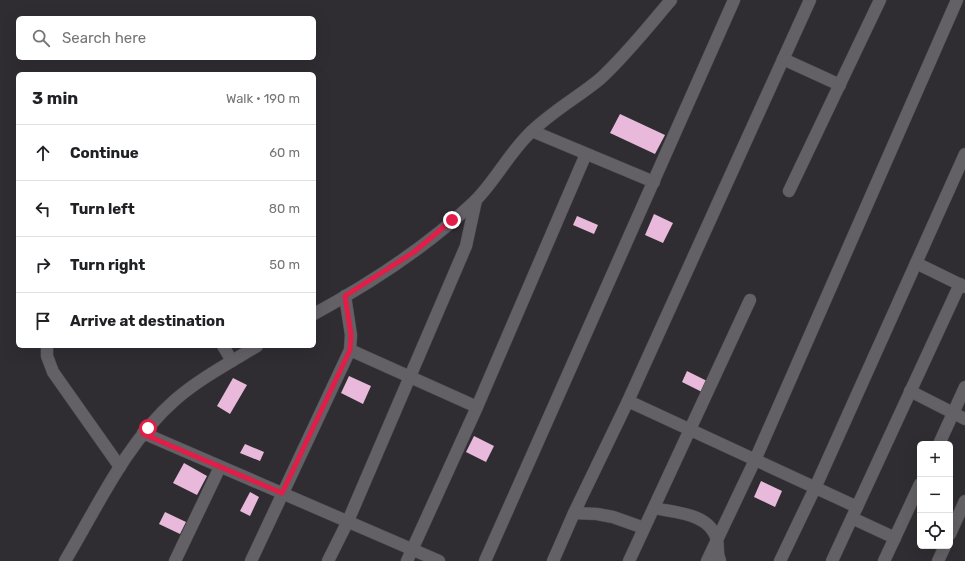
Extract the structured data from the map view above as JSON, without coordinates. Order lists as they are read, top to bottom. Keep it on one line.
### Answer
{"page":{"search":"Search here","heading":["3 min","Walk · 190 m"],"list":[["Continue","60 m"],["Turn left","80 m"],["Turn right","50 m"],"Arrive at destination"],"map_buttons":["+","−"]}}
